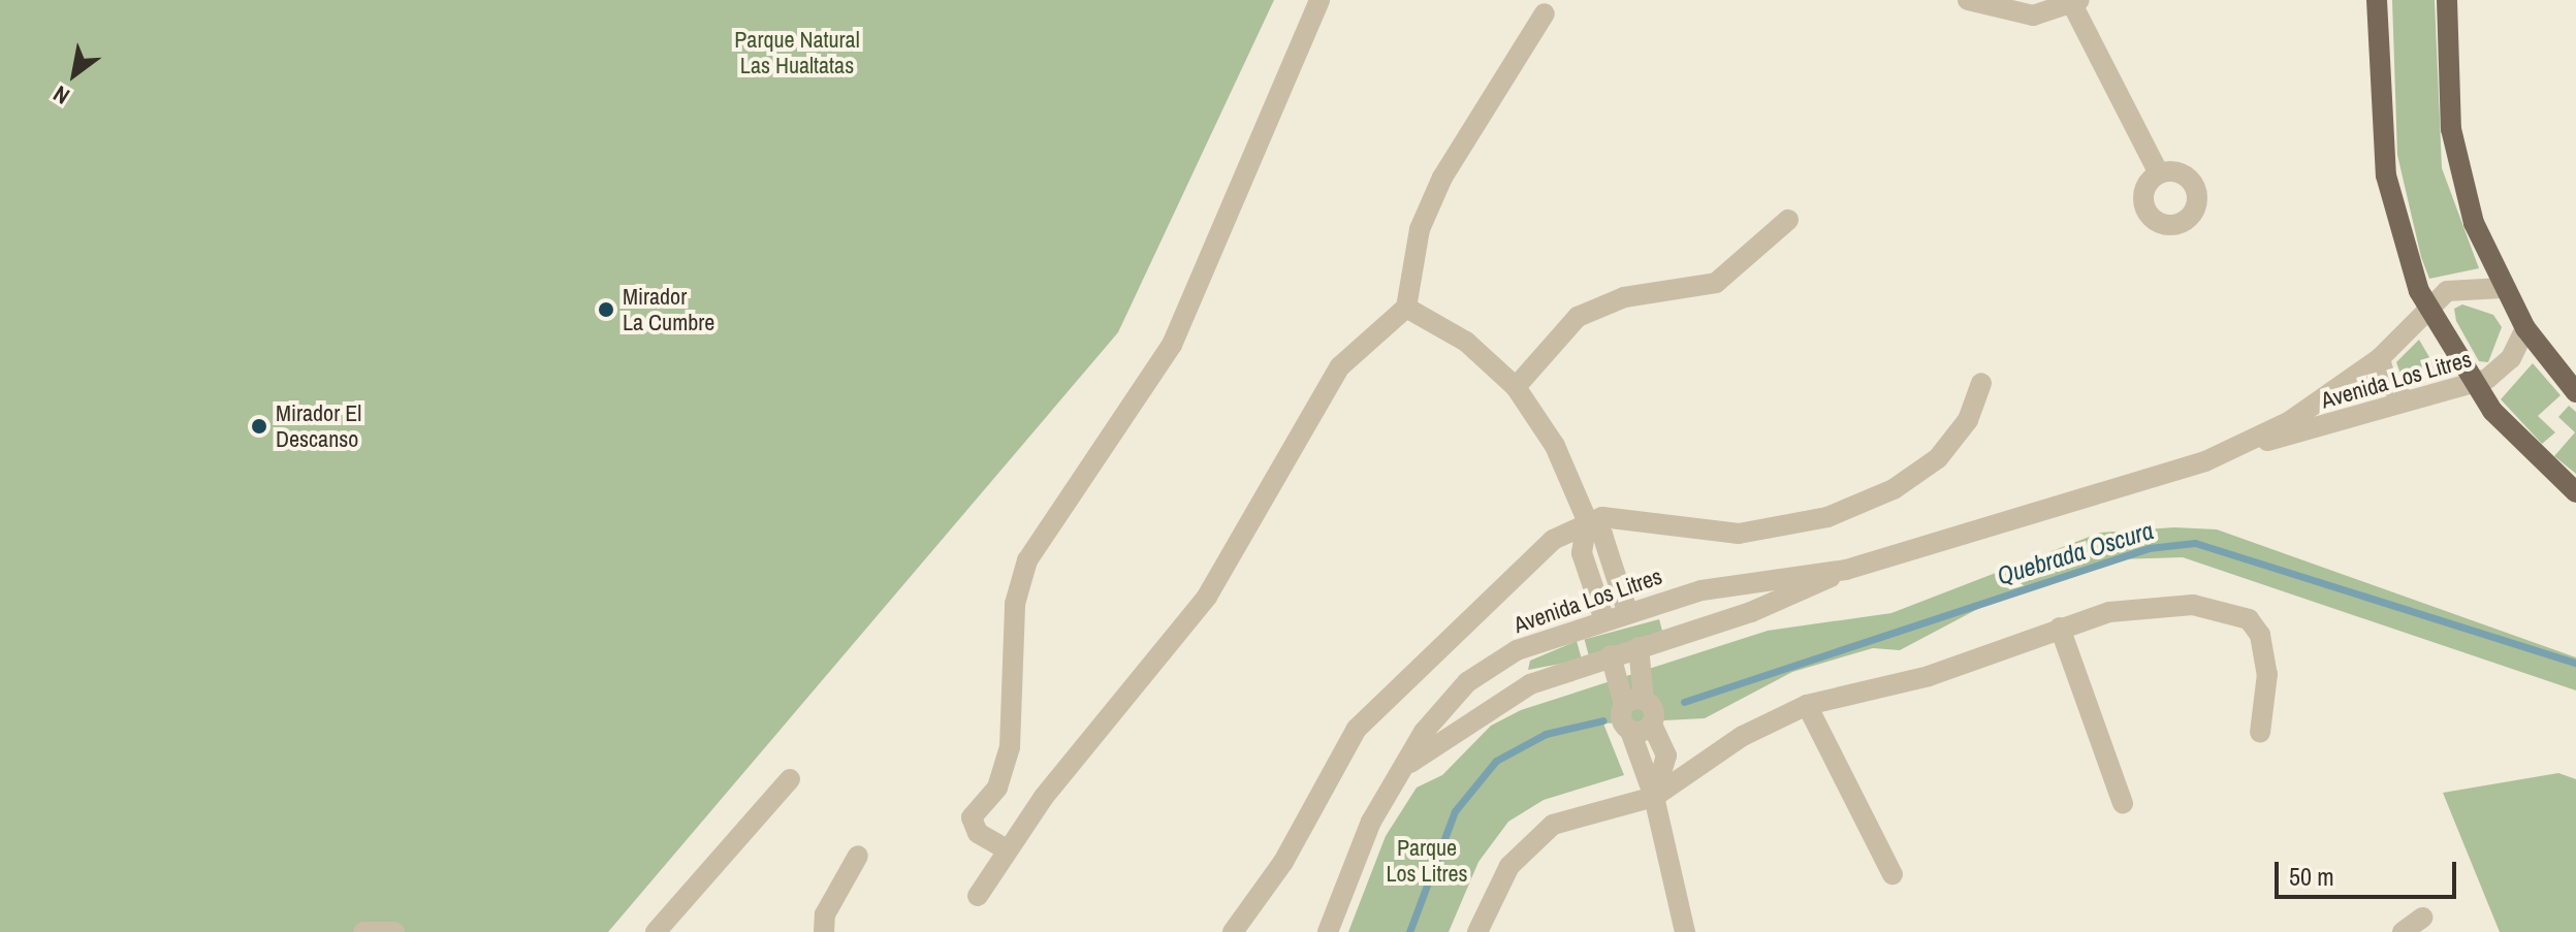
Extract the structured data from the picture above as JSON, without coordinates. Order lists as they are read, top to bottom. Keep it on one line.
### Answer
{"streets":{"street":["Avenida Los Litres"]},"water":["Quebrada Oscura"],"parks":["Parque Natural Las Hualtatas","Parque Los Litres"],"places":["Mirador La Cumbre","Mirador El Descanso"],"scale_bar":"50 m","north":"bottom left"}
